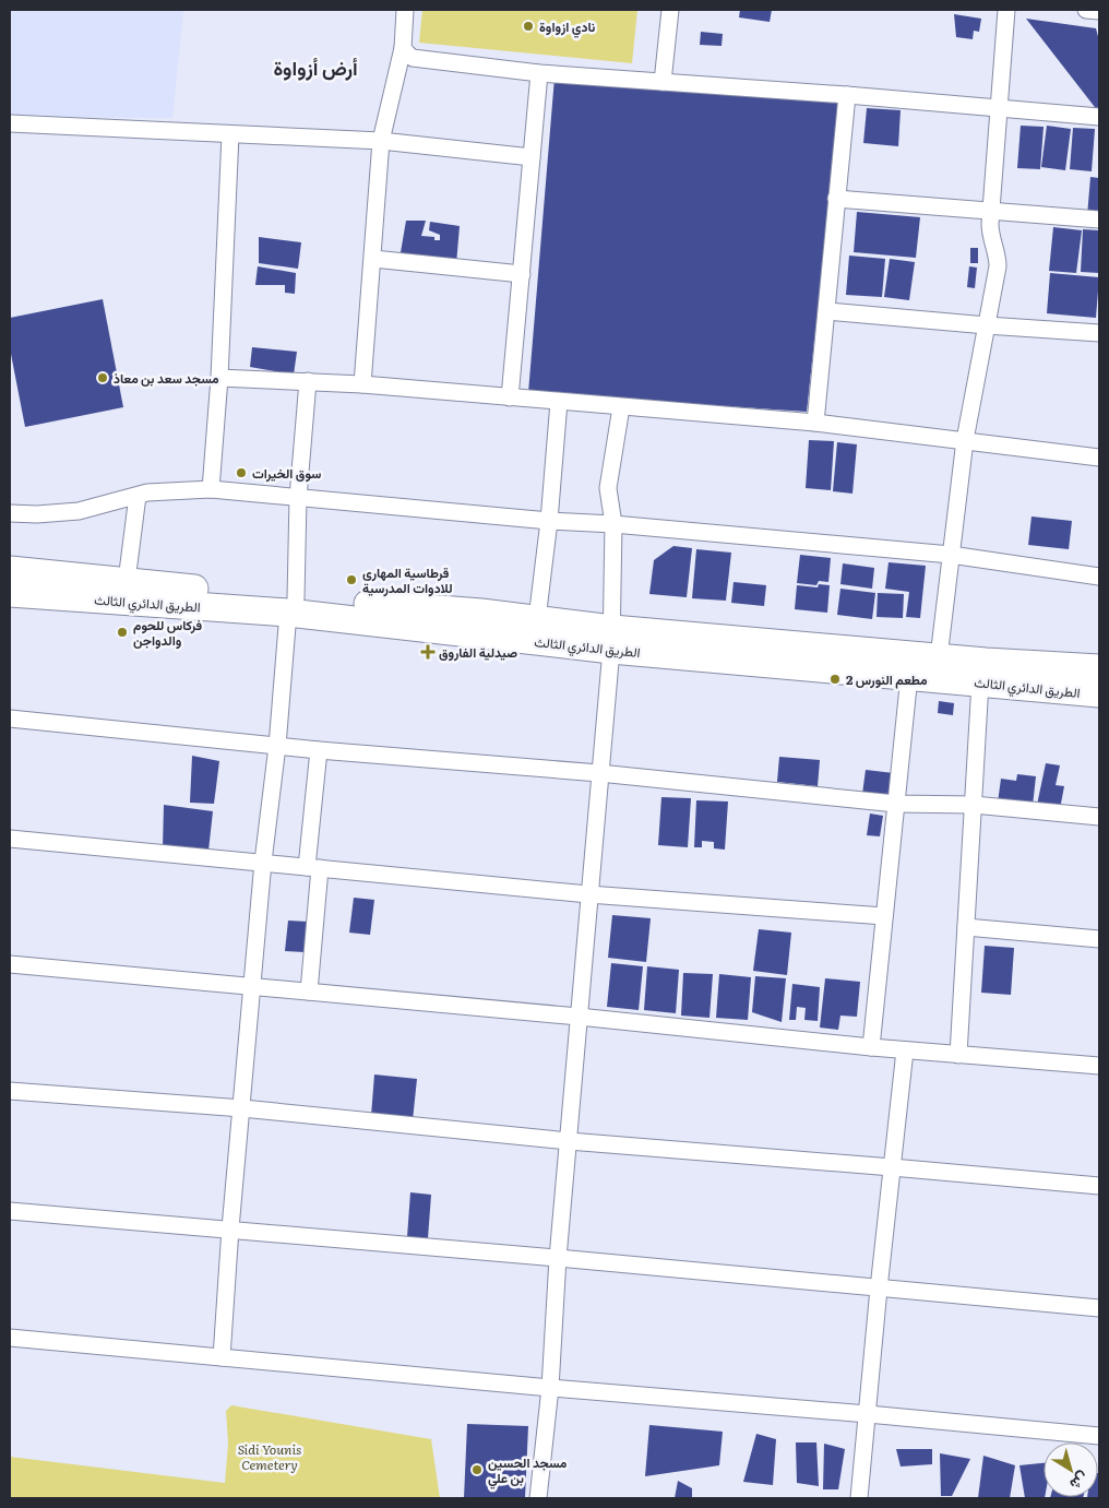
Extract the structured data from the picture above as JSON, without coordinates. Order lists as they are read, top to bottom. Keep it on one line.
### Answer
{"streets":{"highway":["الطريق الدائري الثالث"]},"districts":["أرض أزواوة"],"parks":["Sidi Younis Cemetery"],"places":{"other":["نادي ازواوة","مسجد سعد بن معاذ","سوق الخيرات","قرطاسية المهاري للادوات المدرسية","فركاس للحوم والدواجن","مطعم النورس 2","مسجد الحسين بن علي"],"health":["صيدلية الفاروق"]},"north":"bottom right"}
